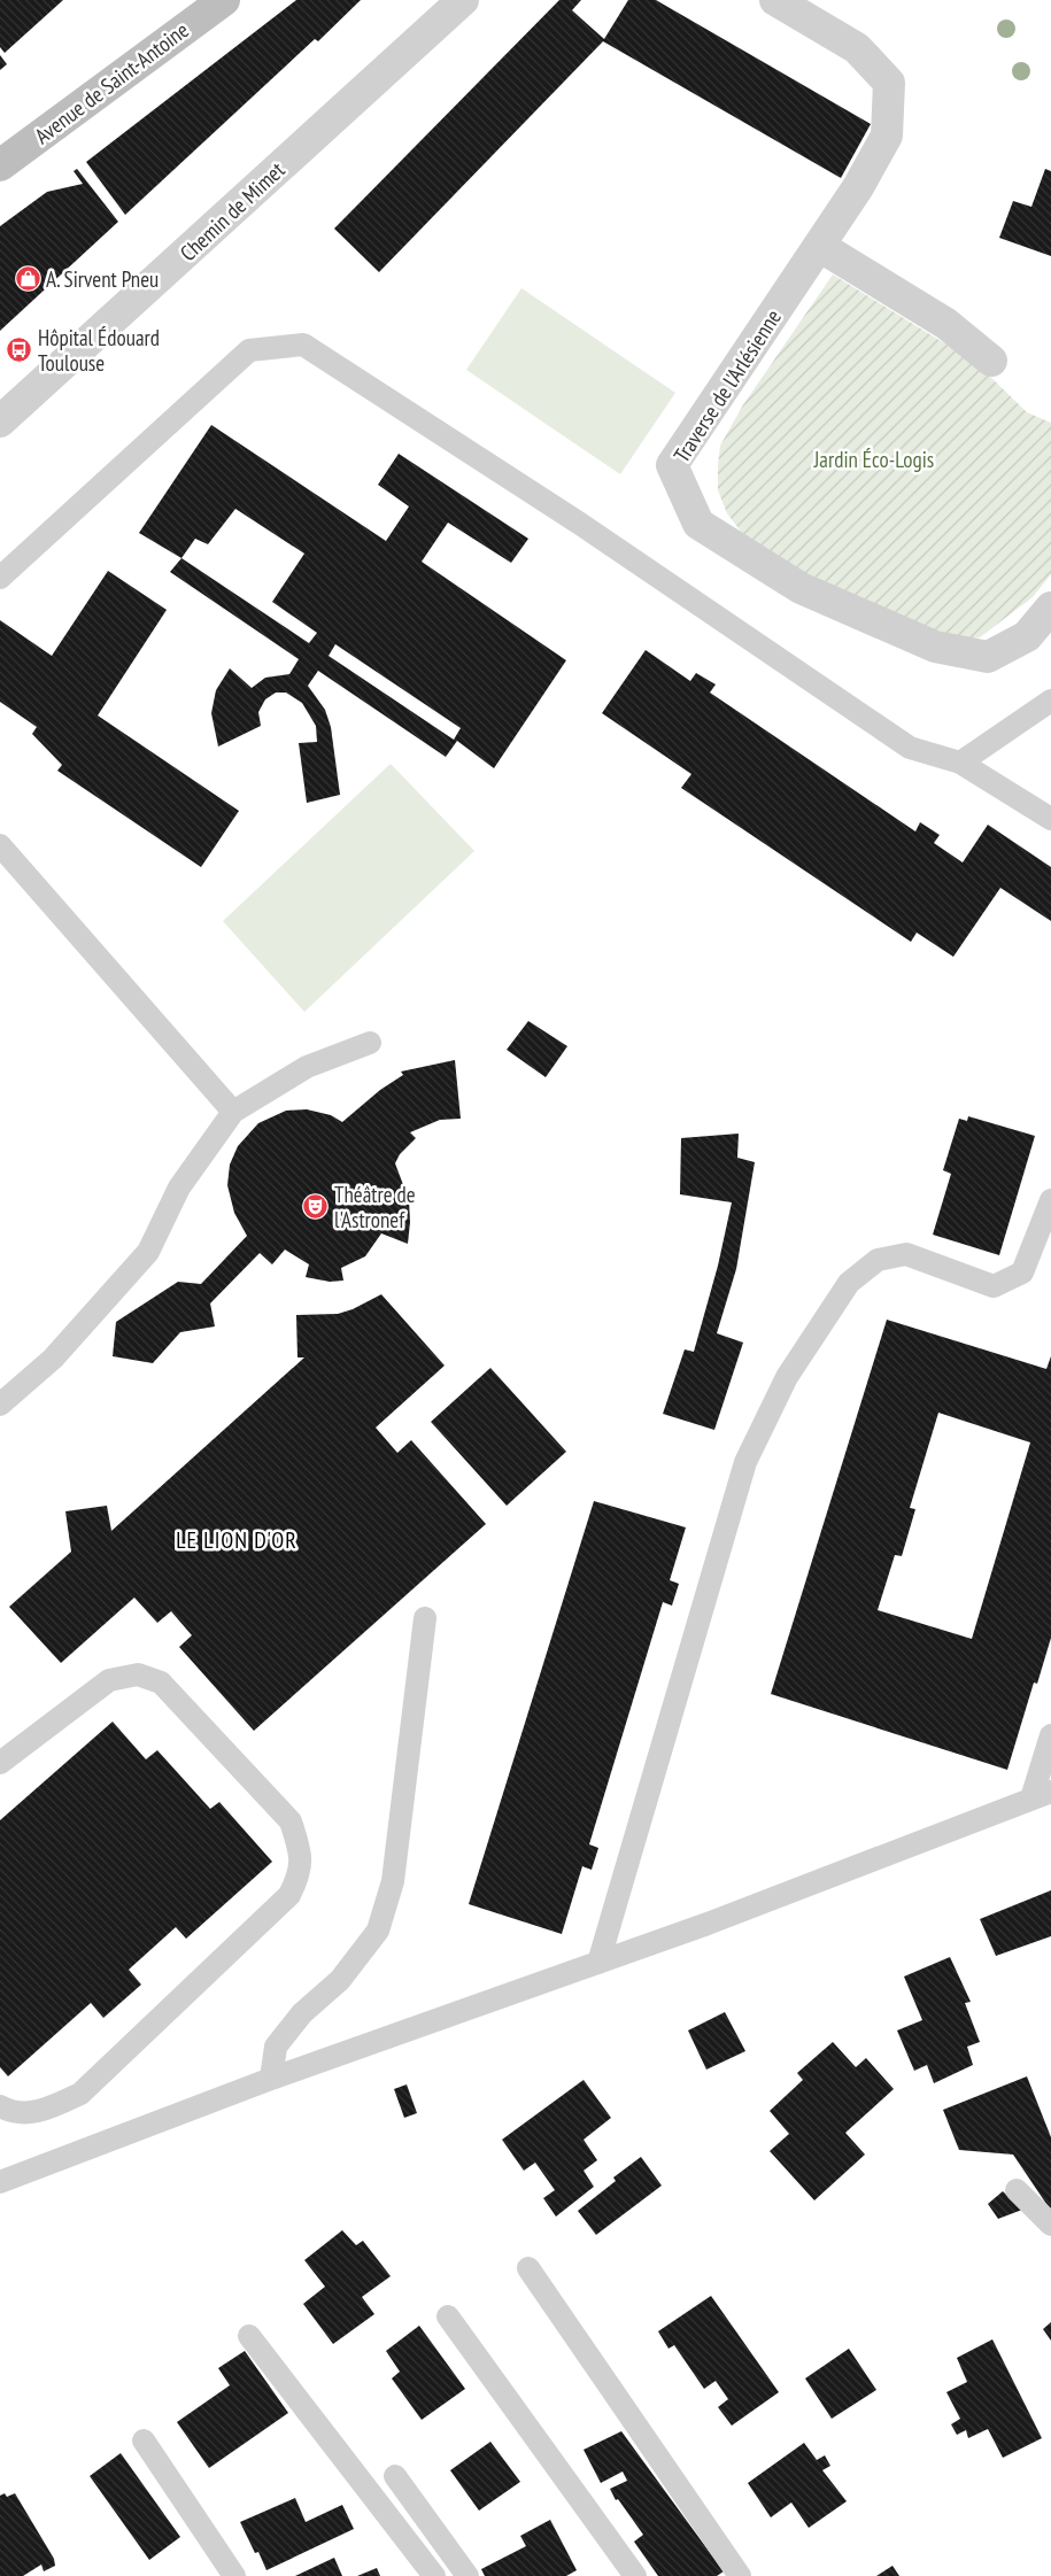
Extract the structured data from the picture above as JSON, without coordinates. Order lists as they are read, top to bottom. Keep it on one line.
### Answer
{"streets":{"main road":["Avenue de Saint-Antoine"],"street":["Chemin de Mimet","Traverse de l'Arlésienne"]},"districts":["LE LION D'OR"],"parks":["Jardin Éco-Logis"],"places":{"shop":["A. Sirvent Pneu"],"bus stop":["Hôpital Édouard Toulouse"],"theatre":["Théâtre de l'Astronef"]}}
